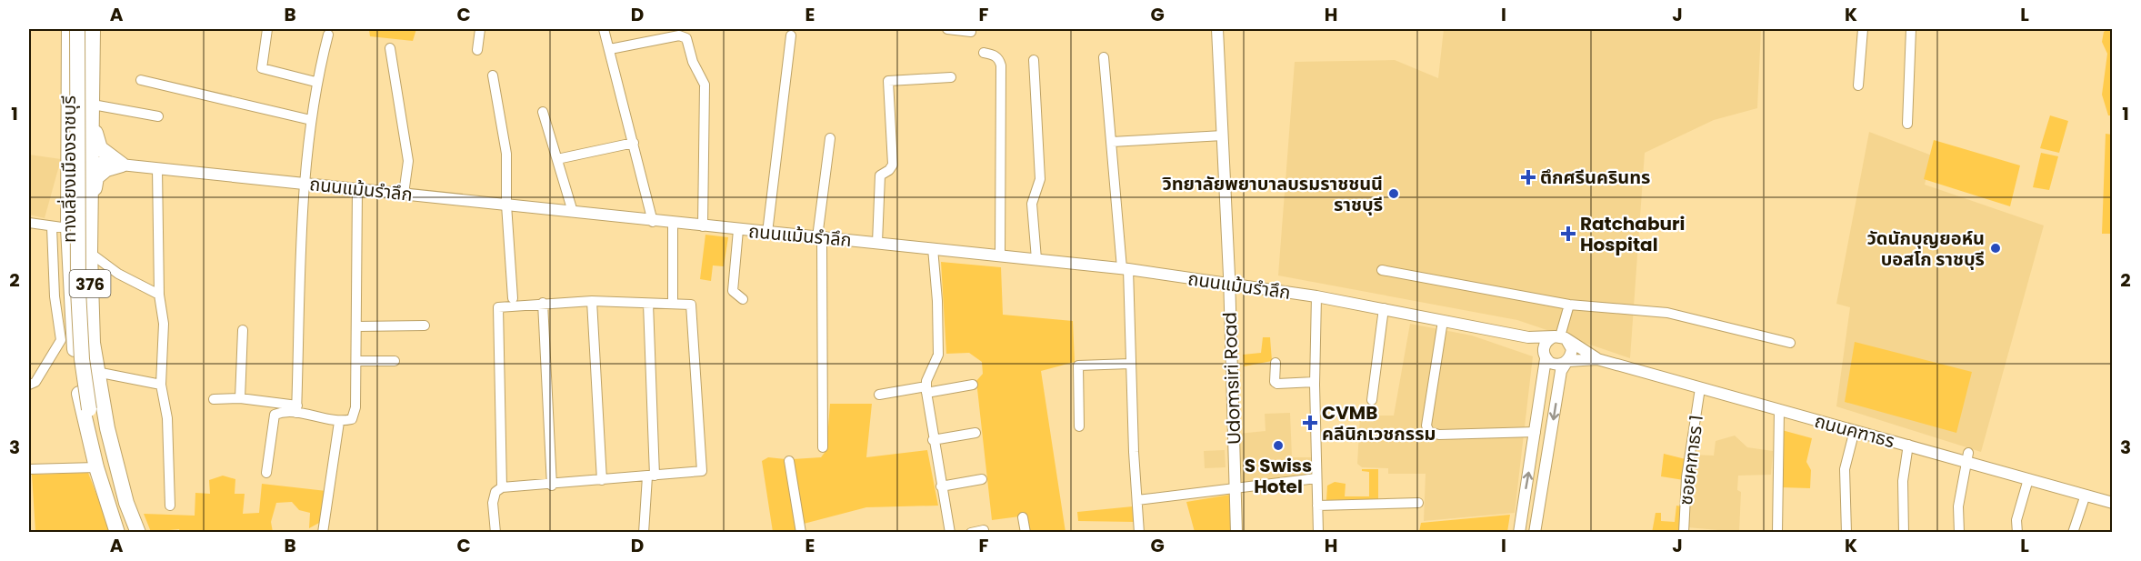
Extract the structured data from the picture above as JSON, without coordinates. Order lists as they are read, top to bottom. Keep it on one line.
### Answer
{"streets":{"main road":["ทางเลี่ยงเมืองราชบุรี","376"],"street":["ถนนแม้นรำลึก","Udomsiri Road","ถนนคฑาธร","ซอยคฑาธร 1"]},"crossings":[["ทางเลี่ยงเมืองราชบุรี","ถนนแม้นรำลึก"],["ถนนแม้นรำลึก","Udomsiri Road"],["ถนนแม้นรำลึก","ถนนคฑาธร"],["ถนนคฑาธร","ซอยคฑาธร 1"]],"places":{"health":["ตึกศรีนครินทร","Ratchaburi Hospital","CVMB คลีนิกเวชกรรม"],"other":["วิทยาลัยพยาบาลบรมราชชนนี ราชบุรี","วัดนักบุญยอห์น บอสโก ราชบุรี","S Swiss Hotel"]},"grid":{"columns":["A","B","C","D","E","F","G","H","I","J","K","L"],"rows":["1","2","3"]}}
